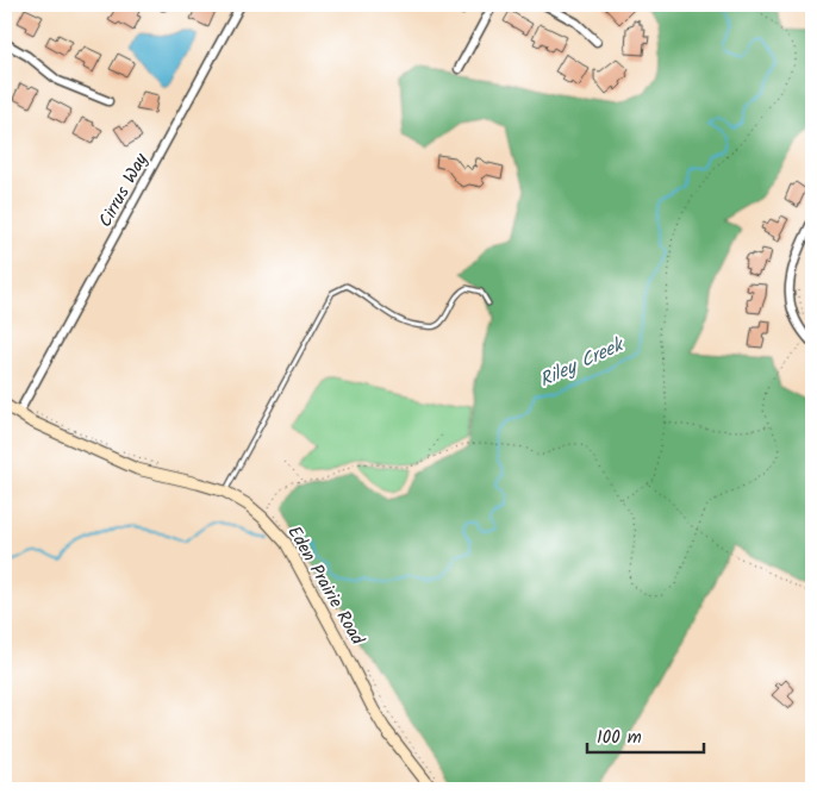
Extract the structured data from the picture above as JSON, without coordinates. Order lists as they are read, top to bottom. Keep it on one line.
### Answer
{"streets":{"street":["Cirrus Way","Eden Prairie Road"]},"crossings":[["Cirrus Way","Eden Prairie Road"]],"water":["Riley Creek"],"scale_bar":"100 m"}
